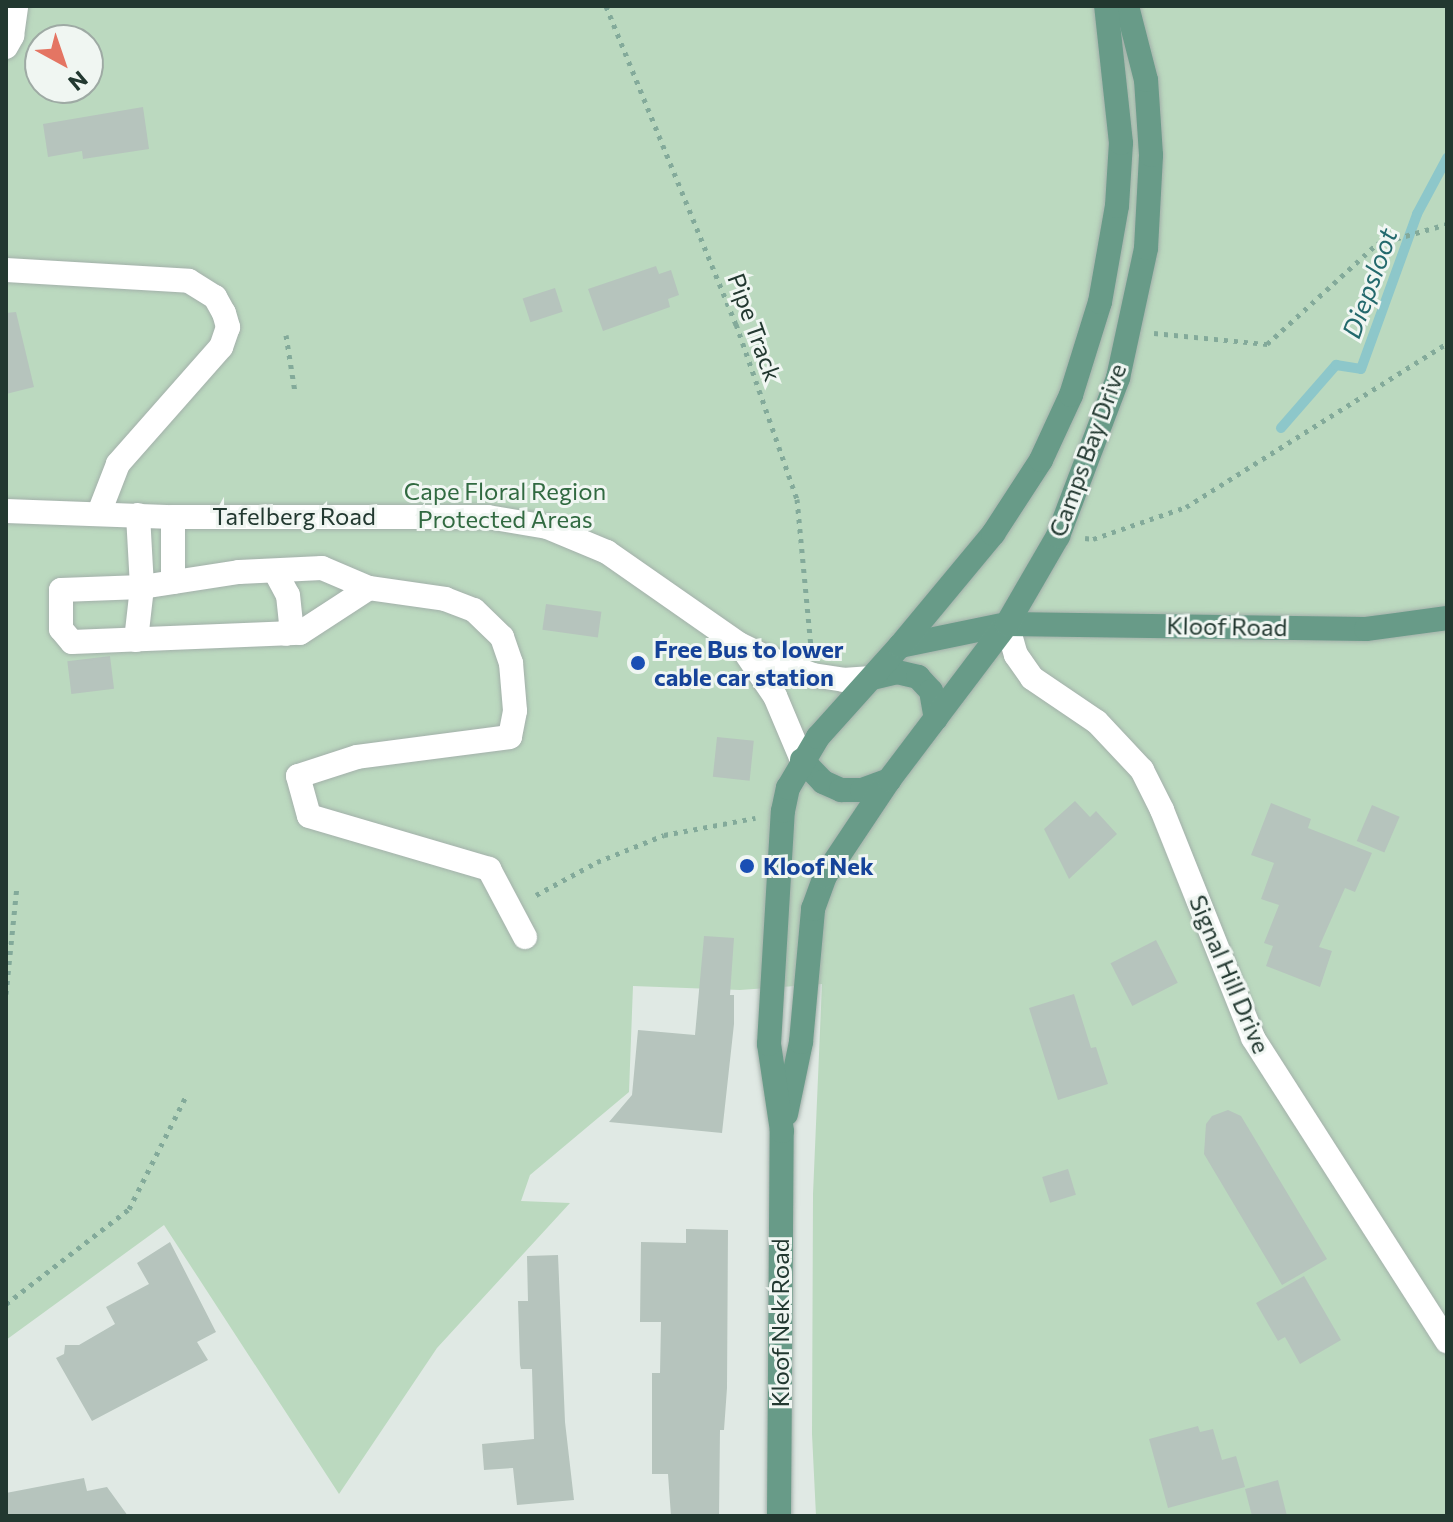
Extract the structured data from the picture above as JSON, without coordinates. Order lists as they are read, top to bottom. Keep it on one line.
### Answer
{"streets":{"main road":["Camps Bay Drive","Kloof Road","Kloof Nek Road"],"lane":["Tafelberg Road","Signal Hill Drive"],"path":["Pipe Track"]},"crossings":[["Pipe Track","Tafelberg Road"],["Camps Bay Drive","Tafelberg Road"],["Camps Bay Drive","Kloof Road"],["Camps Bay Drive","Signal Hill Drive"],["Camps Bay Drive","Kloof Nek Road"],["Tafelberg Road","Kloof Nek Road"],["Kloof Road","Signal Hill Drive"]],"water":["Diepsloot"],"parks":["Cape Floral Region Protected Areas"],"places":["Free Bus to lower cable car station","Kloof Nek"],"north":"bottom right"}
